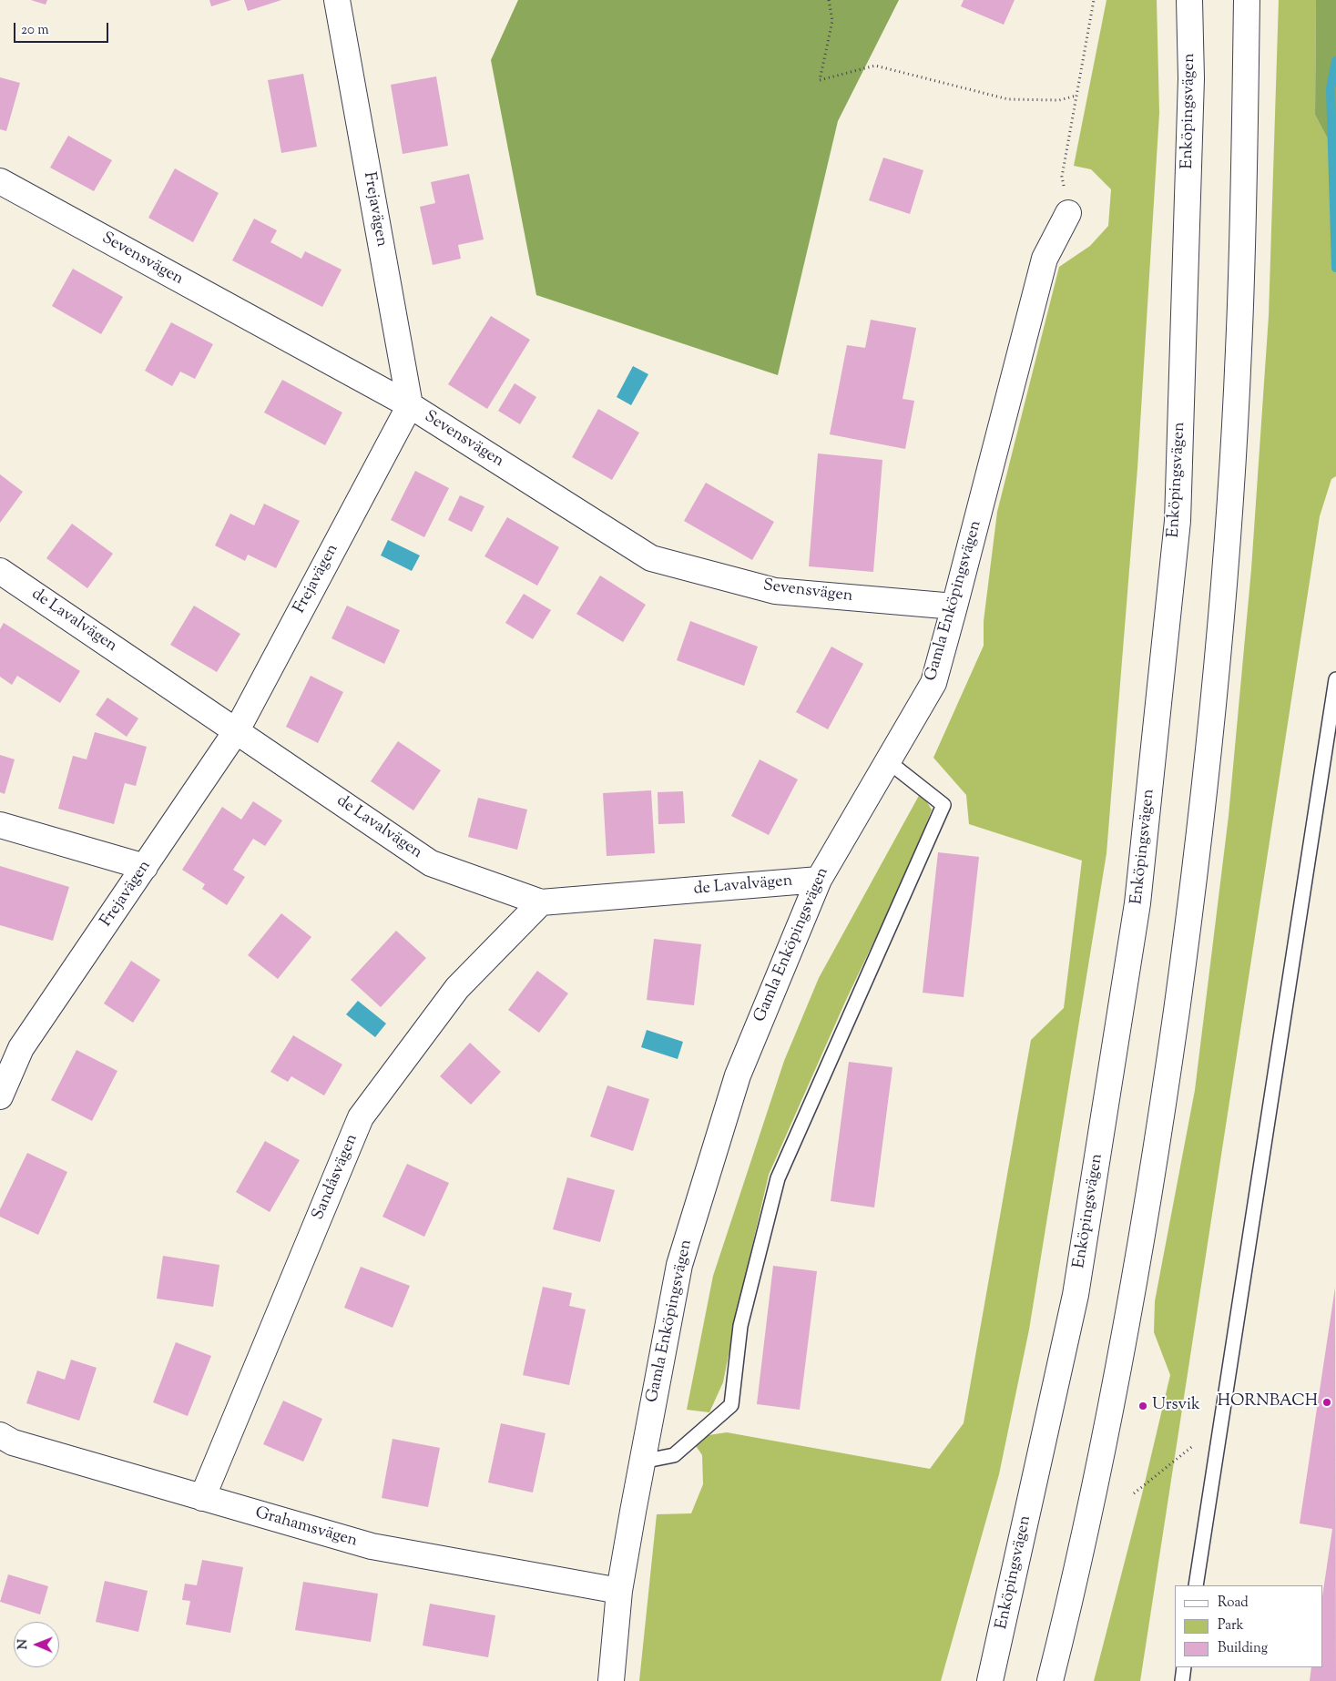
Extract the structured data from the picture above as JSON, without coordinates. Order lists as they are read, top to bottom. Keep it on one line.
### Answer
{"streets":{"street":["Enköpingsvägen","Frejavägen","Sevensvägen","Gamla Enköpingsvägen","de Lavalvägen","Sandåsvägen","Grahamsvägen"]},"crossings":[["Frejavägen","Sevensvägen"],["Frejavägen","de Lavalvägen"],["Sevensvägen","Gamla Enköpingsvägen"],["Gamla Enköpingsvägen","de Lavalvägen"],["Gamla Enköpingsvägen","Grahamsvägen"],["de Lavalvägen","Sandåsvägen"],["Sandåsvägen","Grahamsvägen"]],"places":["HORNBACH","Ursvik"],"legend":["Road","Park","Building"],"scale_bar":"20 m","north":"left"}
